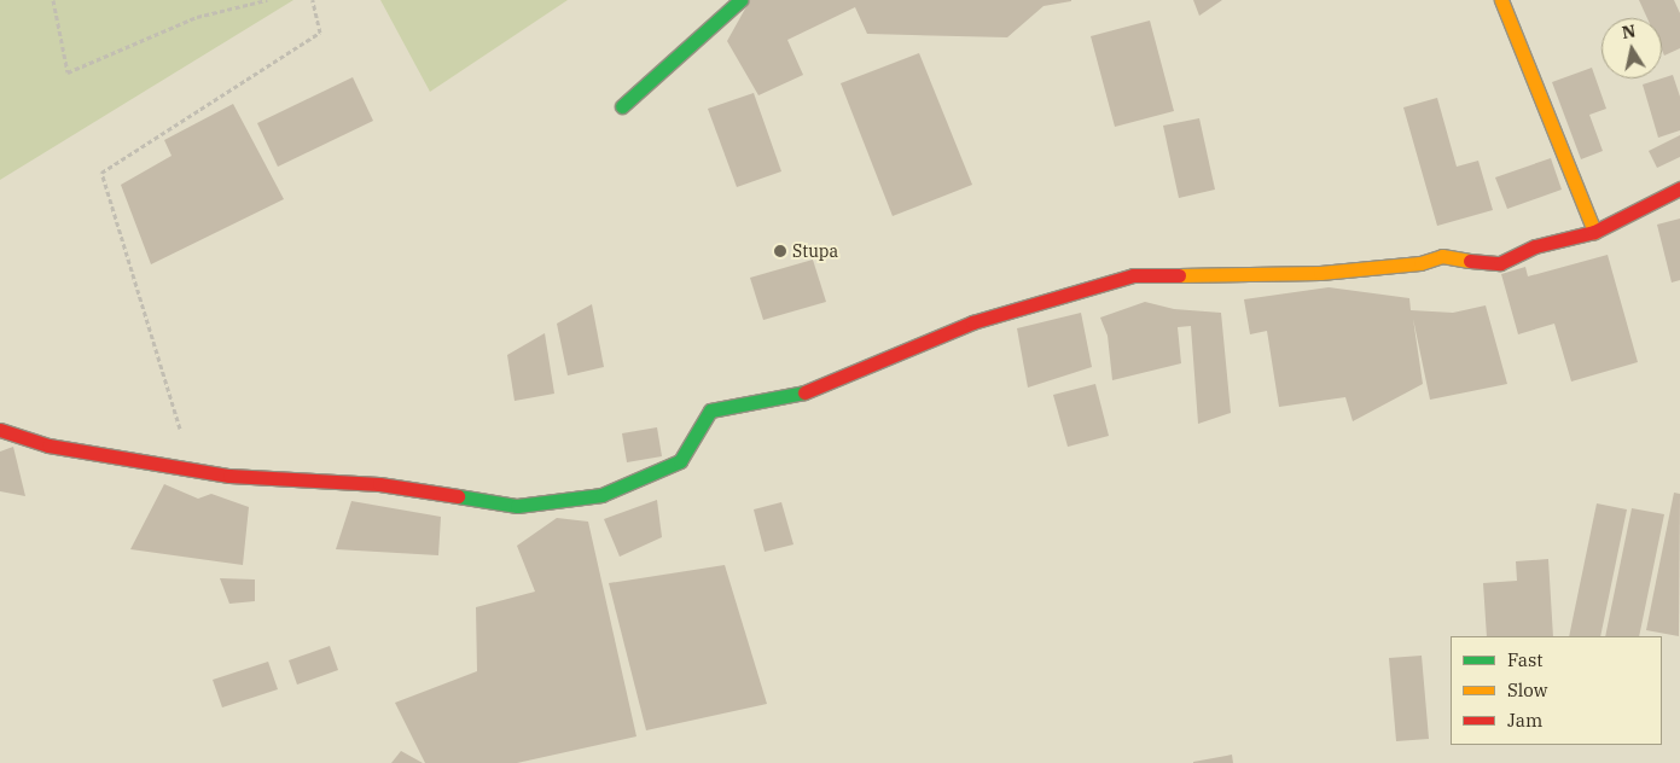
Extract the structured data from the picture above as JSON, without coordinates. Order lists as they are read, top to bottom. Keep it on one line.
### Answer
{"places":["Stupa"],"legend":["Fast","Slow","Jam"],"north":"top"}
